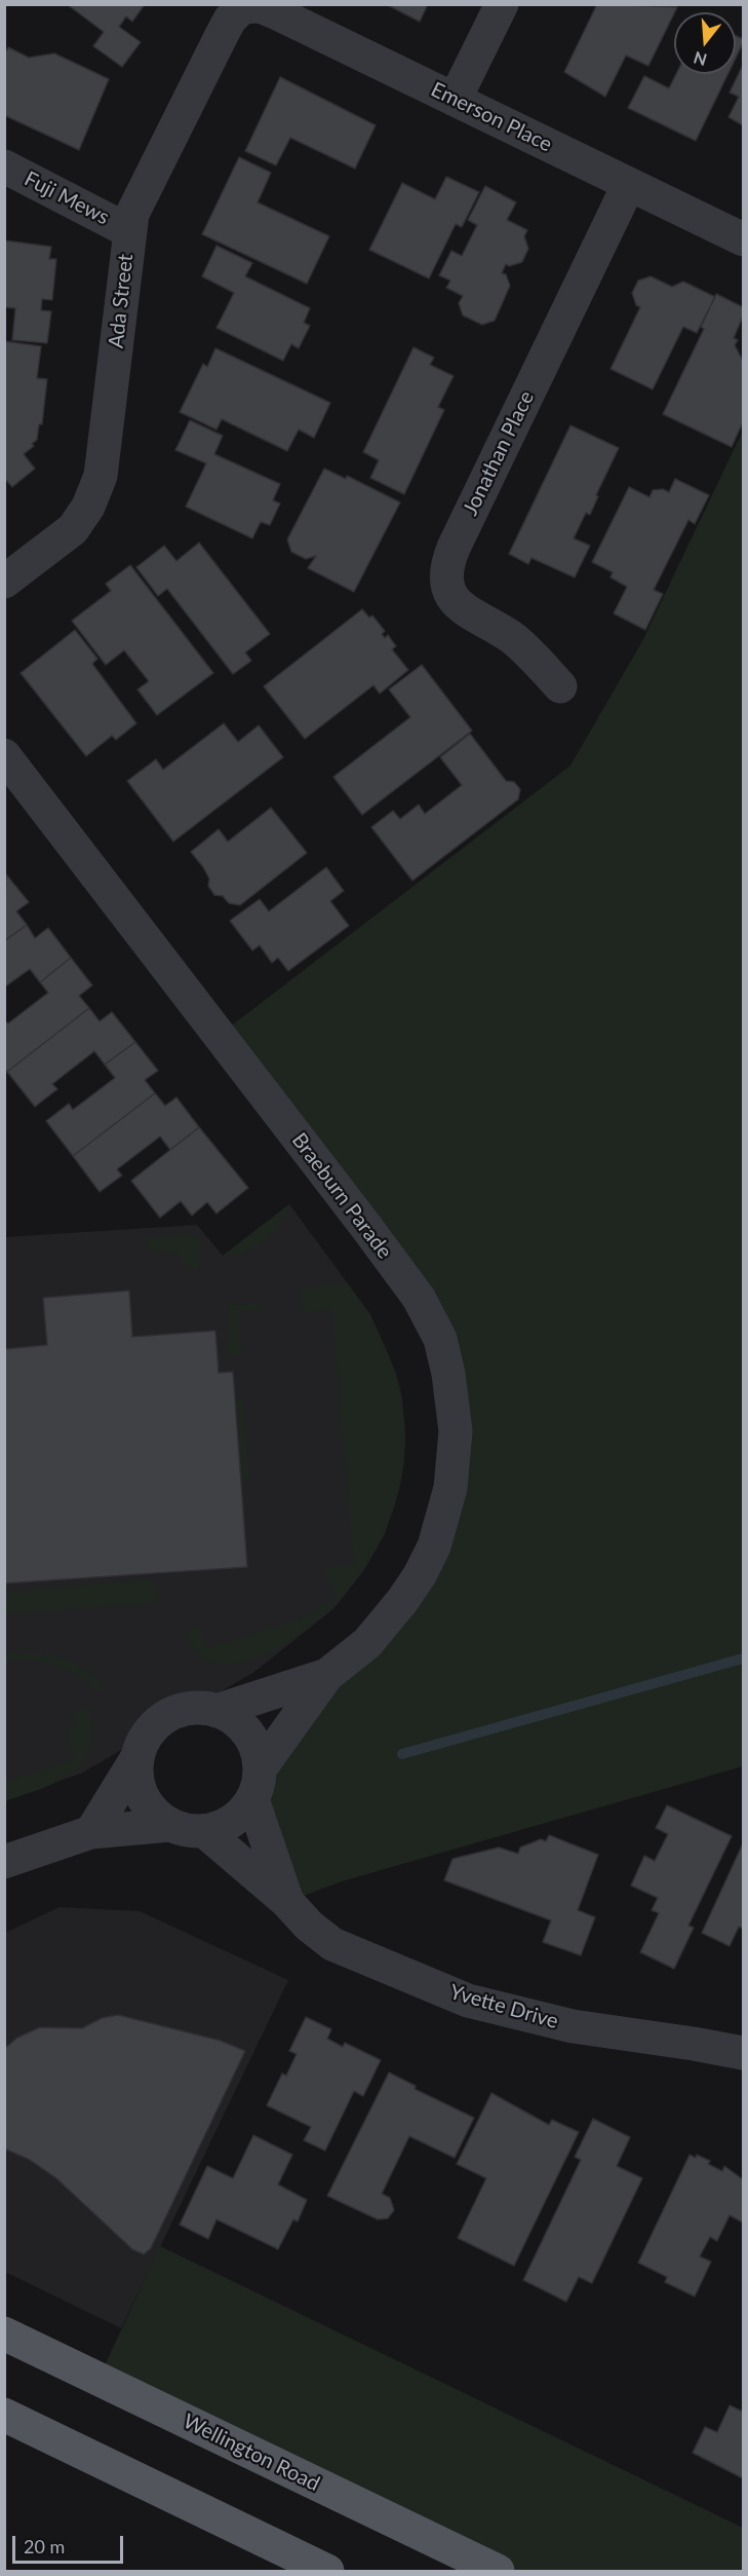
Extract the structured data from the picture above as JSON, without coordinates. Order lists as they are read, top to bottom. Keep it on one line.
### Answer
{"streets":{"main road":["Wellington Road"],"street":["Emerson Place","Fuji Mews","Ada Street","Jonathan Place","Braeburn Parade","Yvette Drive"]},"crossings":[["Emerson Place","Ada Street"],["Emerson Place","Jonathan Place"],["Fuji Mews","Ada Street"],["Braeburn Parade","Yvette Drive"]],"scale_bar":"20 m","north":"bottom"}
